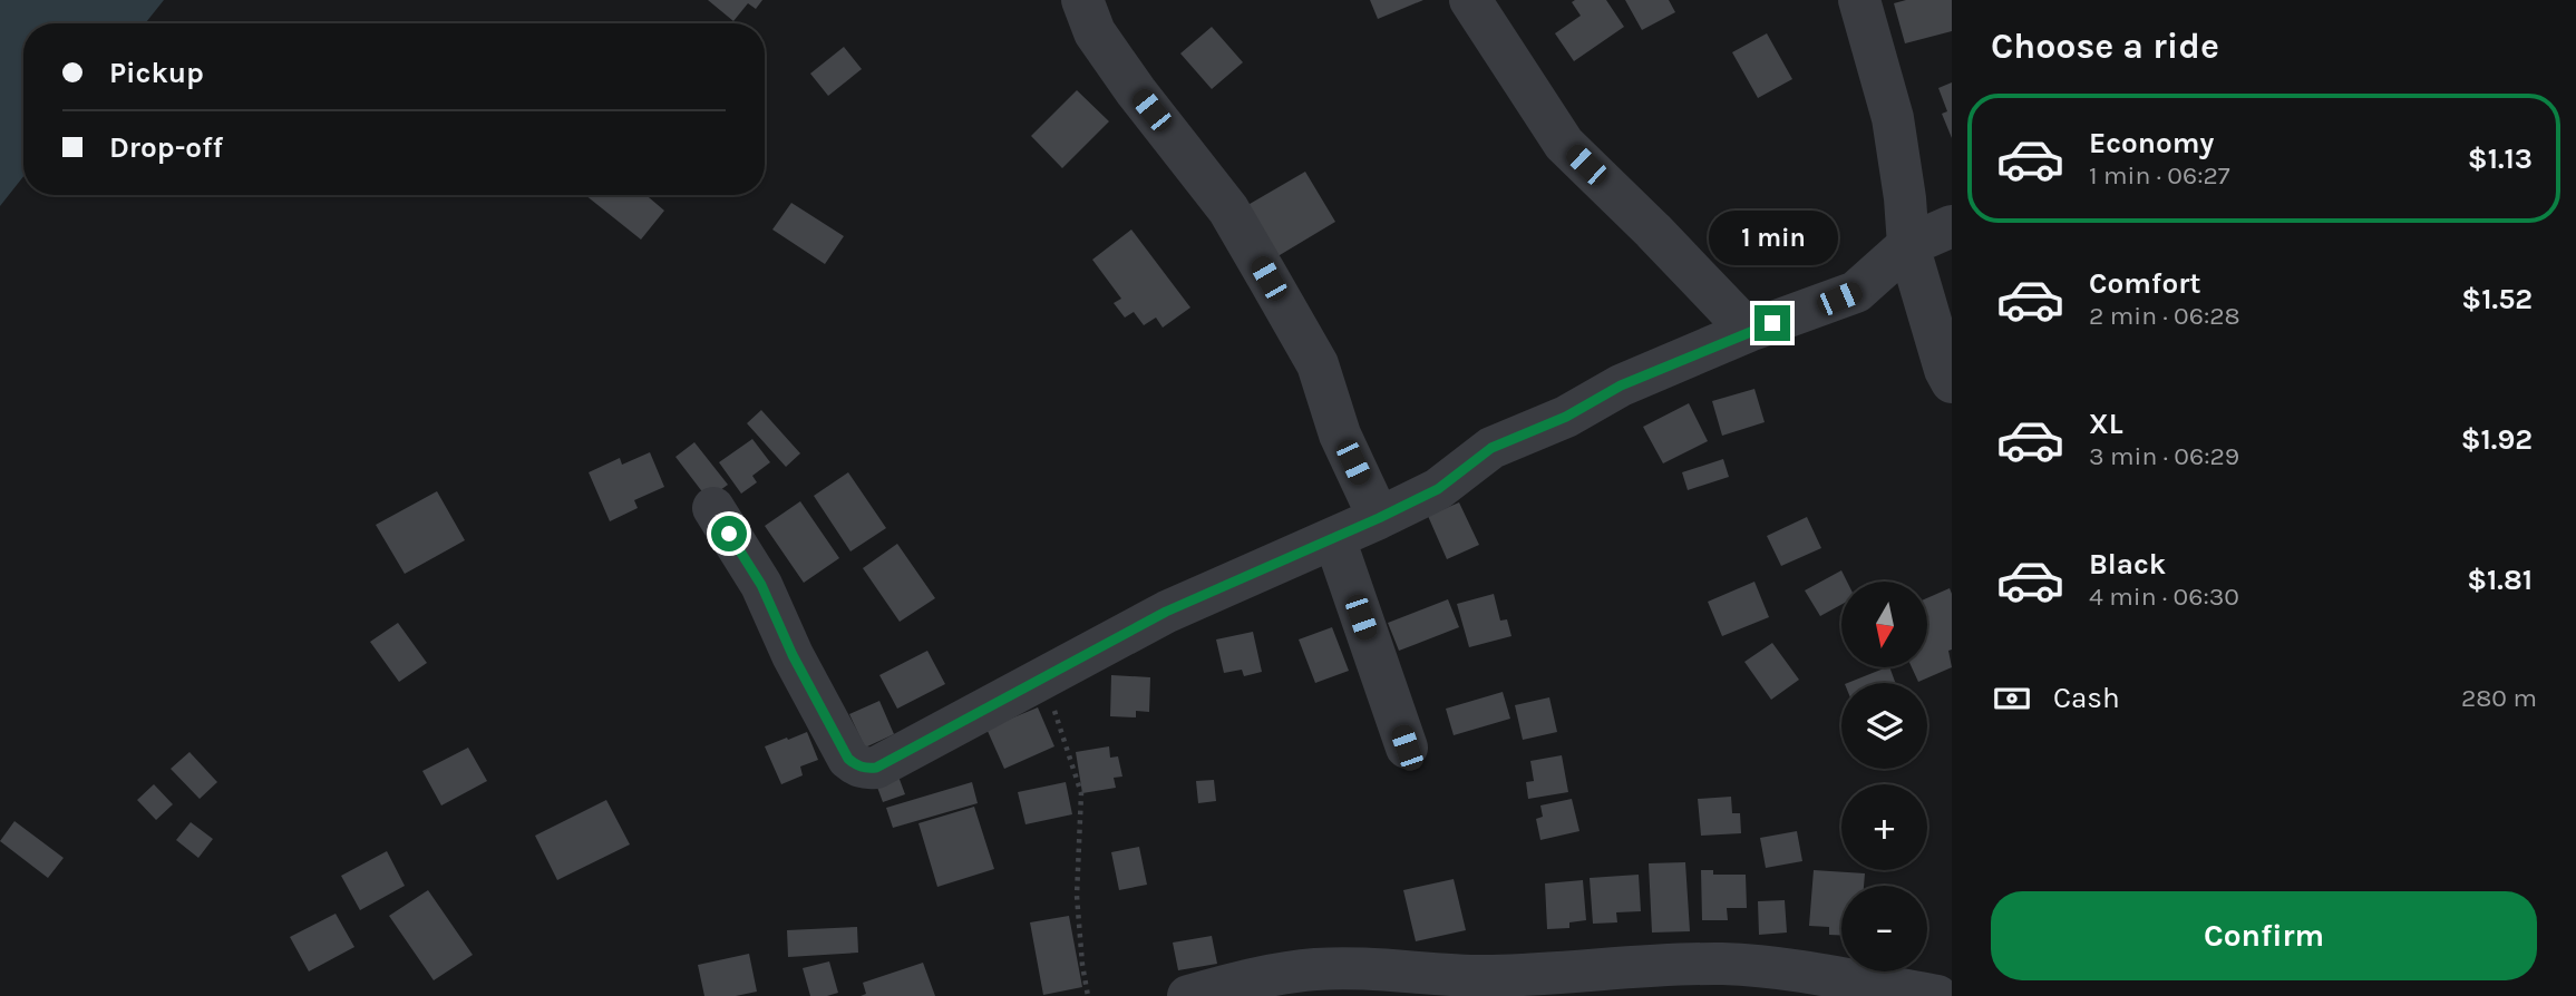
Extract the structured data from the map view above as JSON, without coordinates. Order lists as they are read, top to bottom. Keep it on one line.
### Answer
{"north":"bottom","page":{"heading":"Choose a ride","banner":["Pickup","Drop-off"],"list":[{"name":"Economy","note":"1 min · 06:27","value":"$1.13"},{"name":"Comfort","note":"2 min · 06:28","value":"$1.52"},{"name":"XL","note":"3 min · 06:29","value":"$1.92"},{"name":"Black","note":"4 min · 06:30","value":"$1.81"}],"bubble":"1 min","map_buttons":["+","−"],"pay":["Cash","280 m"],"buttons":"Confirm"}}
